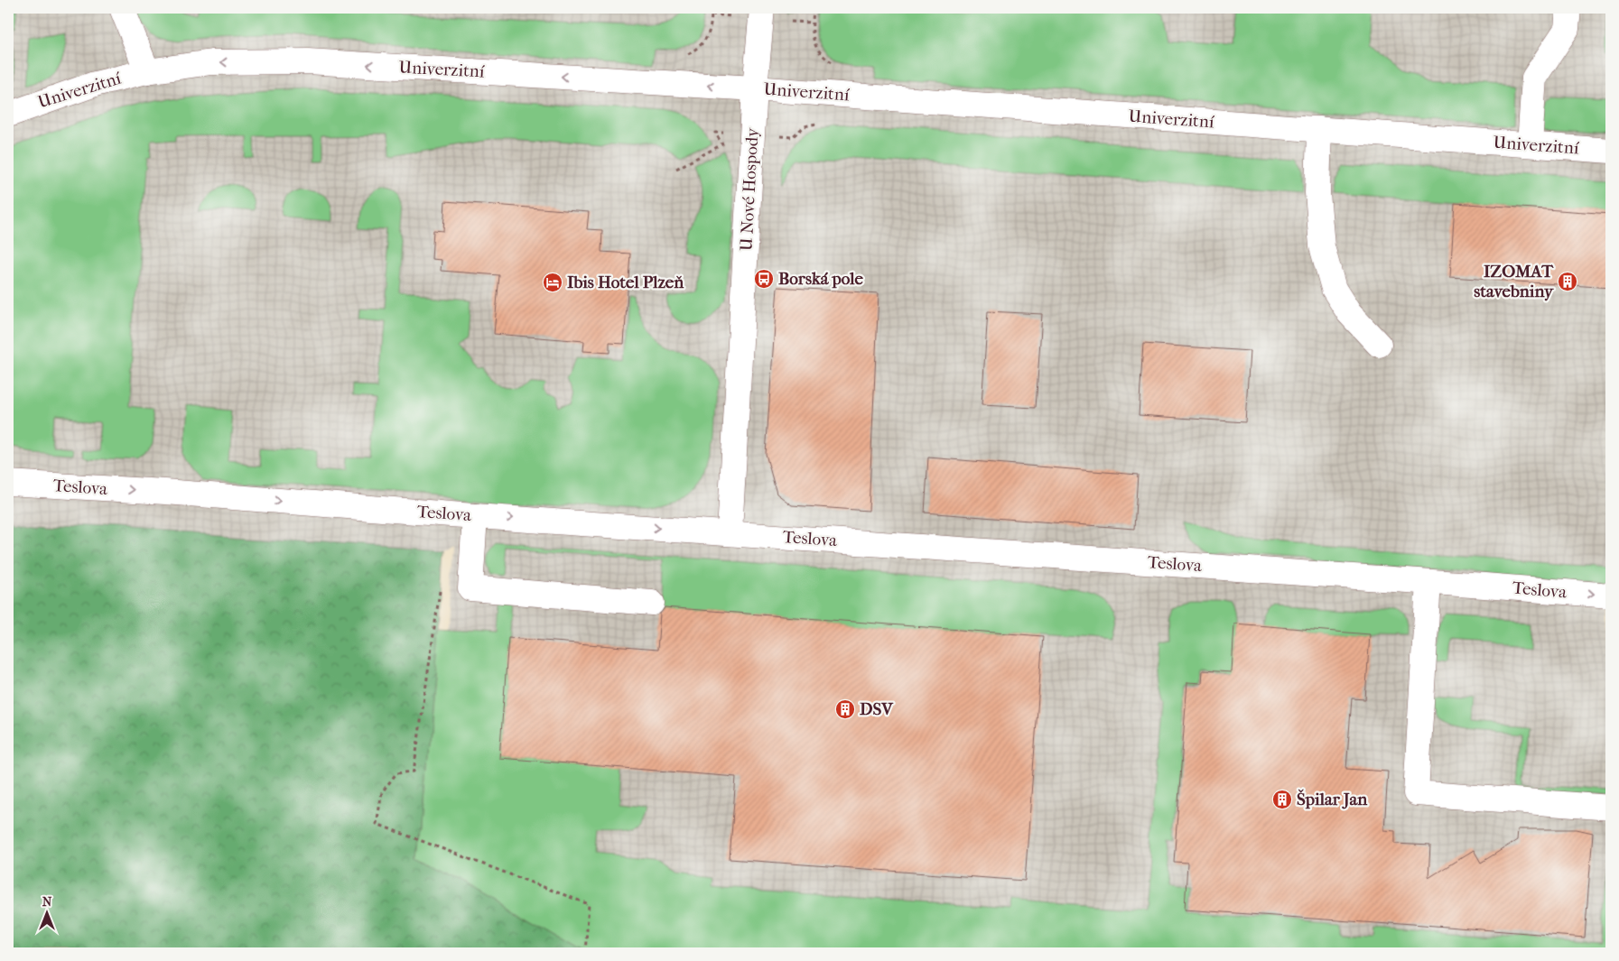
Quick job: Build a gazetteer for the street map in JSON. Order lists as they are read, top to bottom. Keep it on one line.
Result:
{"streets":{"street":["Univerzitní","U Nové Hospody","Teslova"]},"crossings":[["Univerzitní","U Nové Hospody"],["U Nové Hospody","Teslova"]],"one_way":["Univerzitní","Teslova"],"places":{"bus stop":["Borská pole"],"building":["IZOMAT stavebniny","DSV","Špilar Jan"],"hotel":["Ibis Hotel Plzeň"]},"north":"top"}
